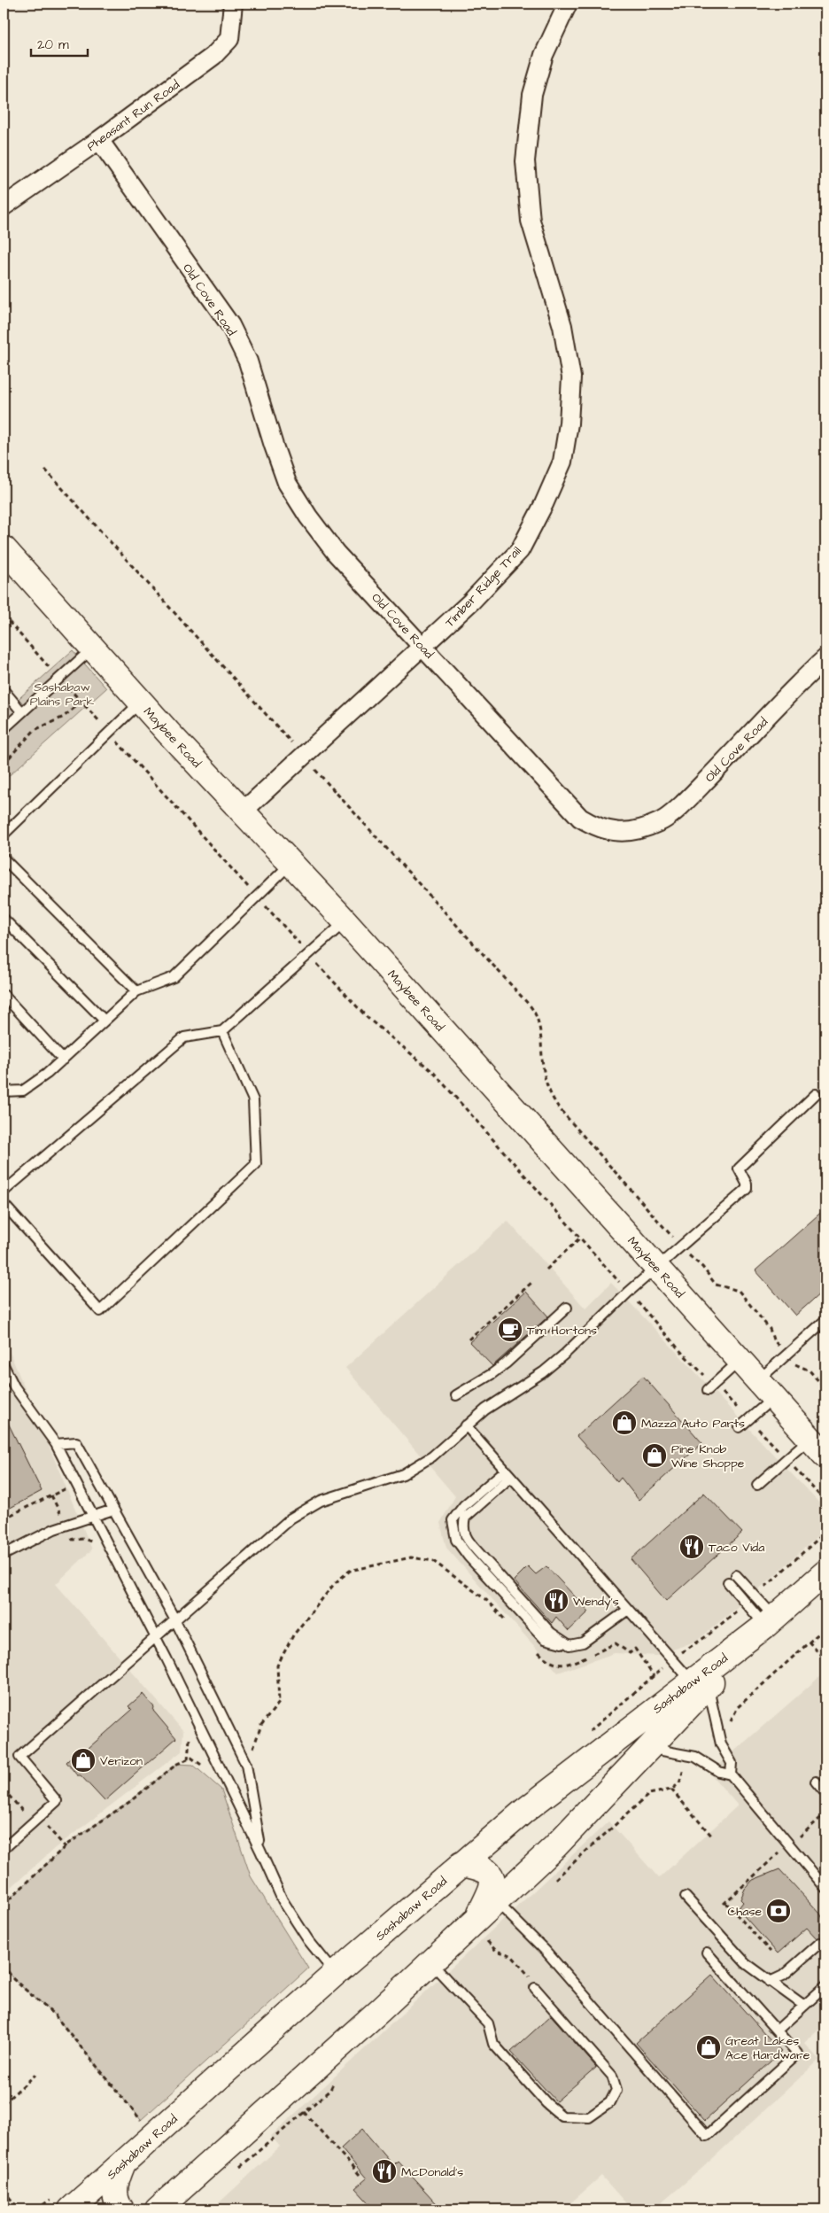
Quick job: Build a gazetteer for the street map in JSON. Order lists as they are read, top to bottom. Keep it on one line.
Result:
{"streets":{"main road":["Maybee Road","Sashabaw Road"],"street":["Pheasant Run Road","Old Cove Road","Timber Ridge Trail"]},"crossings":[["Pheasant Run Road","Old Cove Road"],["Old Cove Road","Timber Ridge Trail"],["Timber Ridge Trail","Maybee Road"]],"parks":["Sashabaw Plains Park"],"places":{"cafe":["Tim Hortons"],"shop":["Mazza Auto Parts","Pine Knob Wine Shoppe","Verizon","Great Lakes Ace Hardware"],"restaurant":["Taco Vida","Wendy's","McDonald's"],"bank":["Chase"]},"scale_bar":"20 m"}
